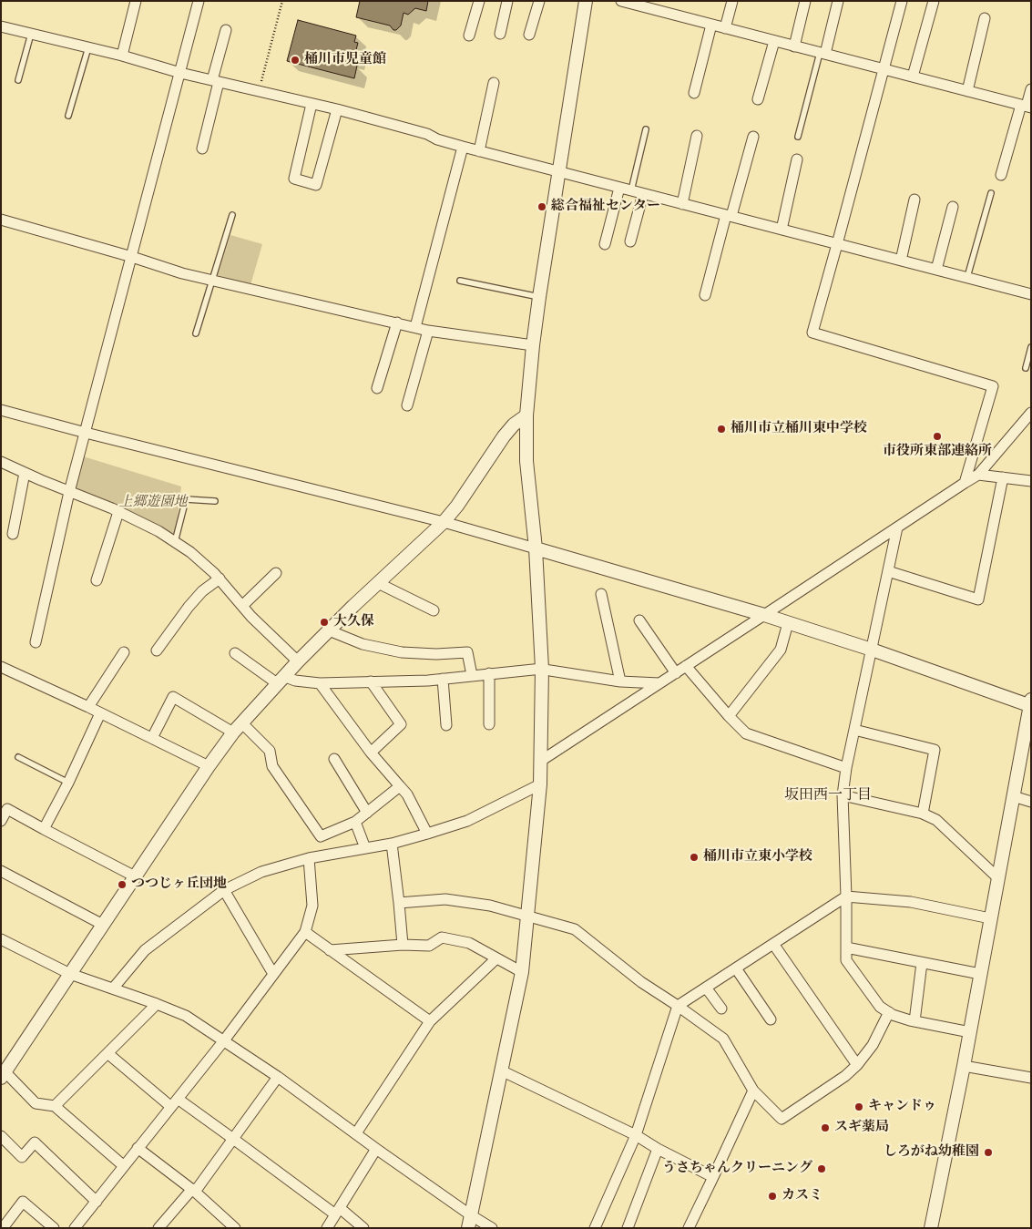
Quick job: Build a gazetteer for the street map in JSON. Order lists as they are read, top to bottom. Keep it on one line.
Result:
{"districts":["坂田西一丁目"],"parks":["上郷遊園地"],"places":["桶川市児童館","総合福祉センター","桶川市立桶川東中学校","市役所東部連絡所","大久保","桶川市立東小学校","つつじヶ丘団地","キャンドゥ","スギ薬局","しろがね幼稚園","うさちゃんクリーニング","カスミ"]}
